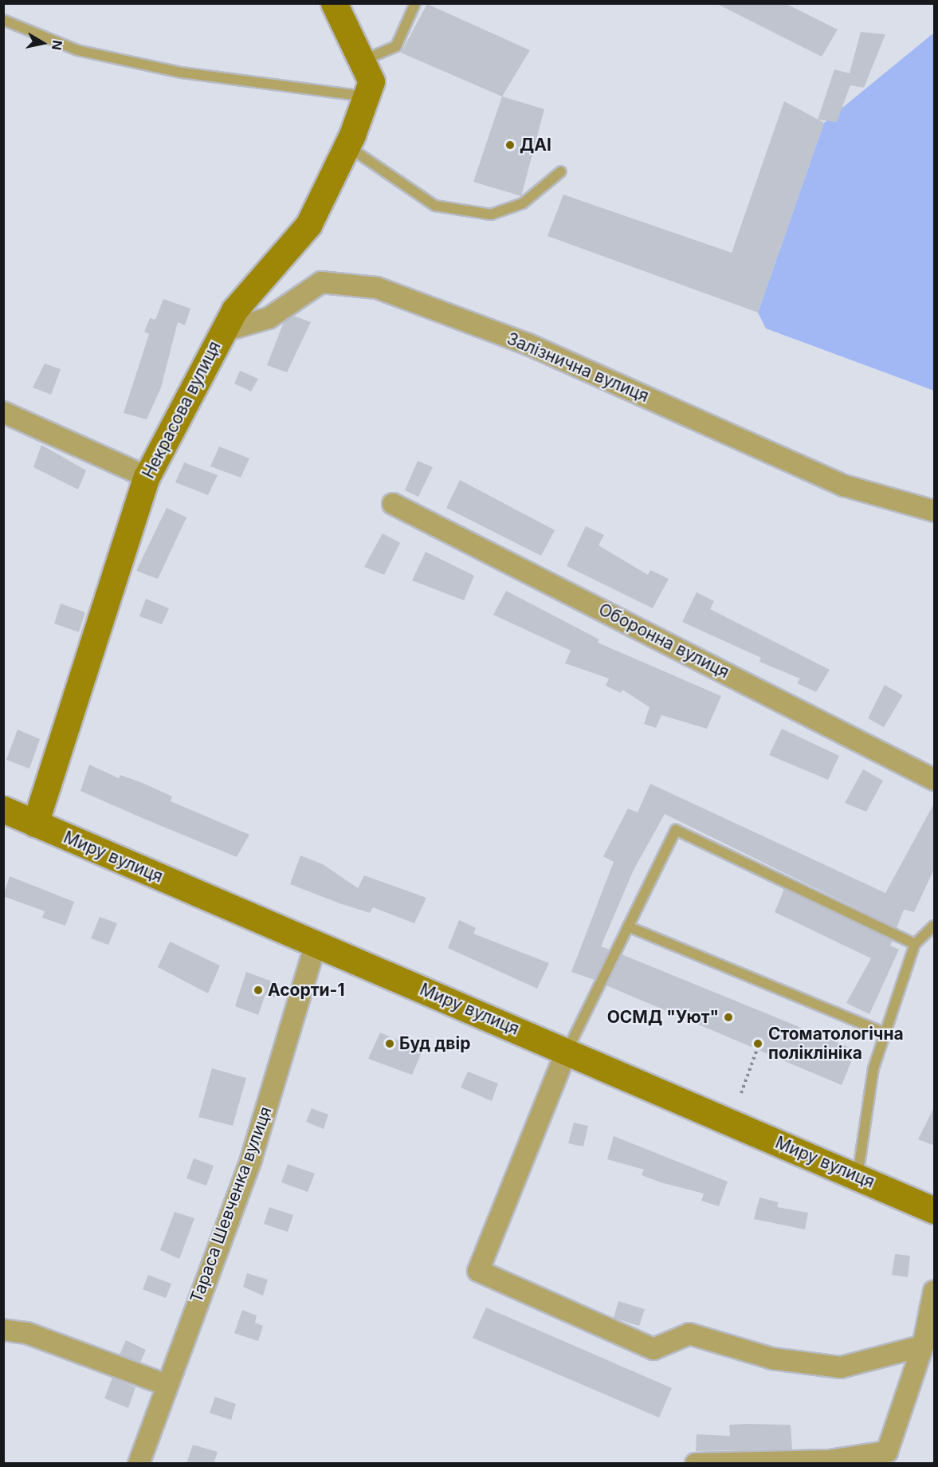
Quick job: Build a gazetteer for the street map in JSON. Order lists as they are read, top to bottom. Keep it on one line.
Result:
{"streets":{"street":["Залізнична вулиця","Некрасова вулиця","Оборонна вулиця","Миру вулиця","Тараса Шевченка вулиця"]},"crossings":[["Залізнична вулиця","Некрасова вулиця"],["Некрасова вулиця","Миру вулиця"],["Миру вулиця","Тараса Шевченка вулиця"]],"places":["ДАІ","Асорти-1","ОСМД \"Уют\"","Буд двір","Стоматологічна поліклініка"],"north":"right"}
